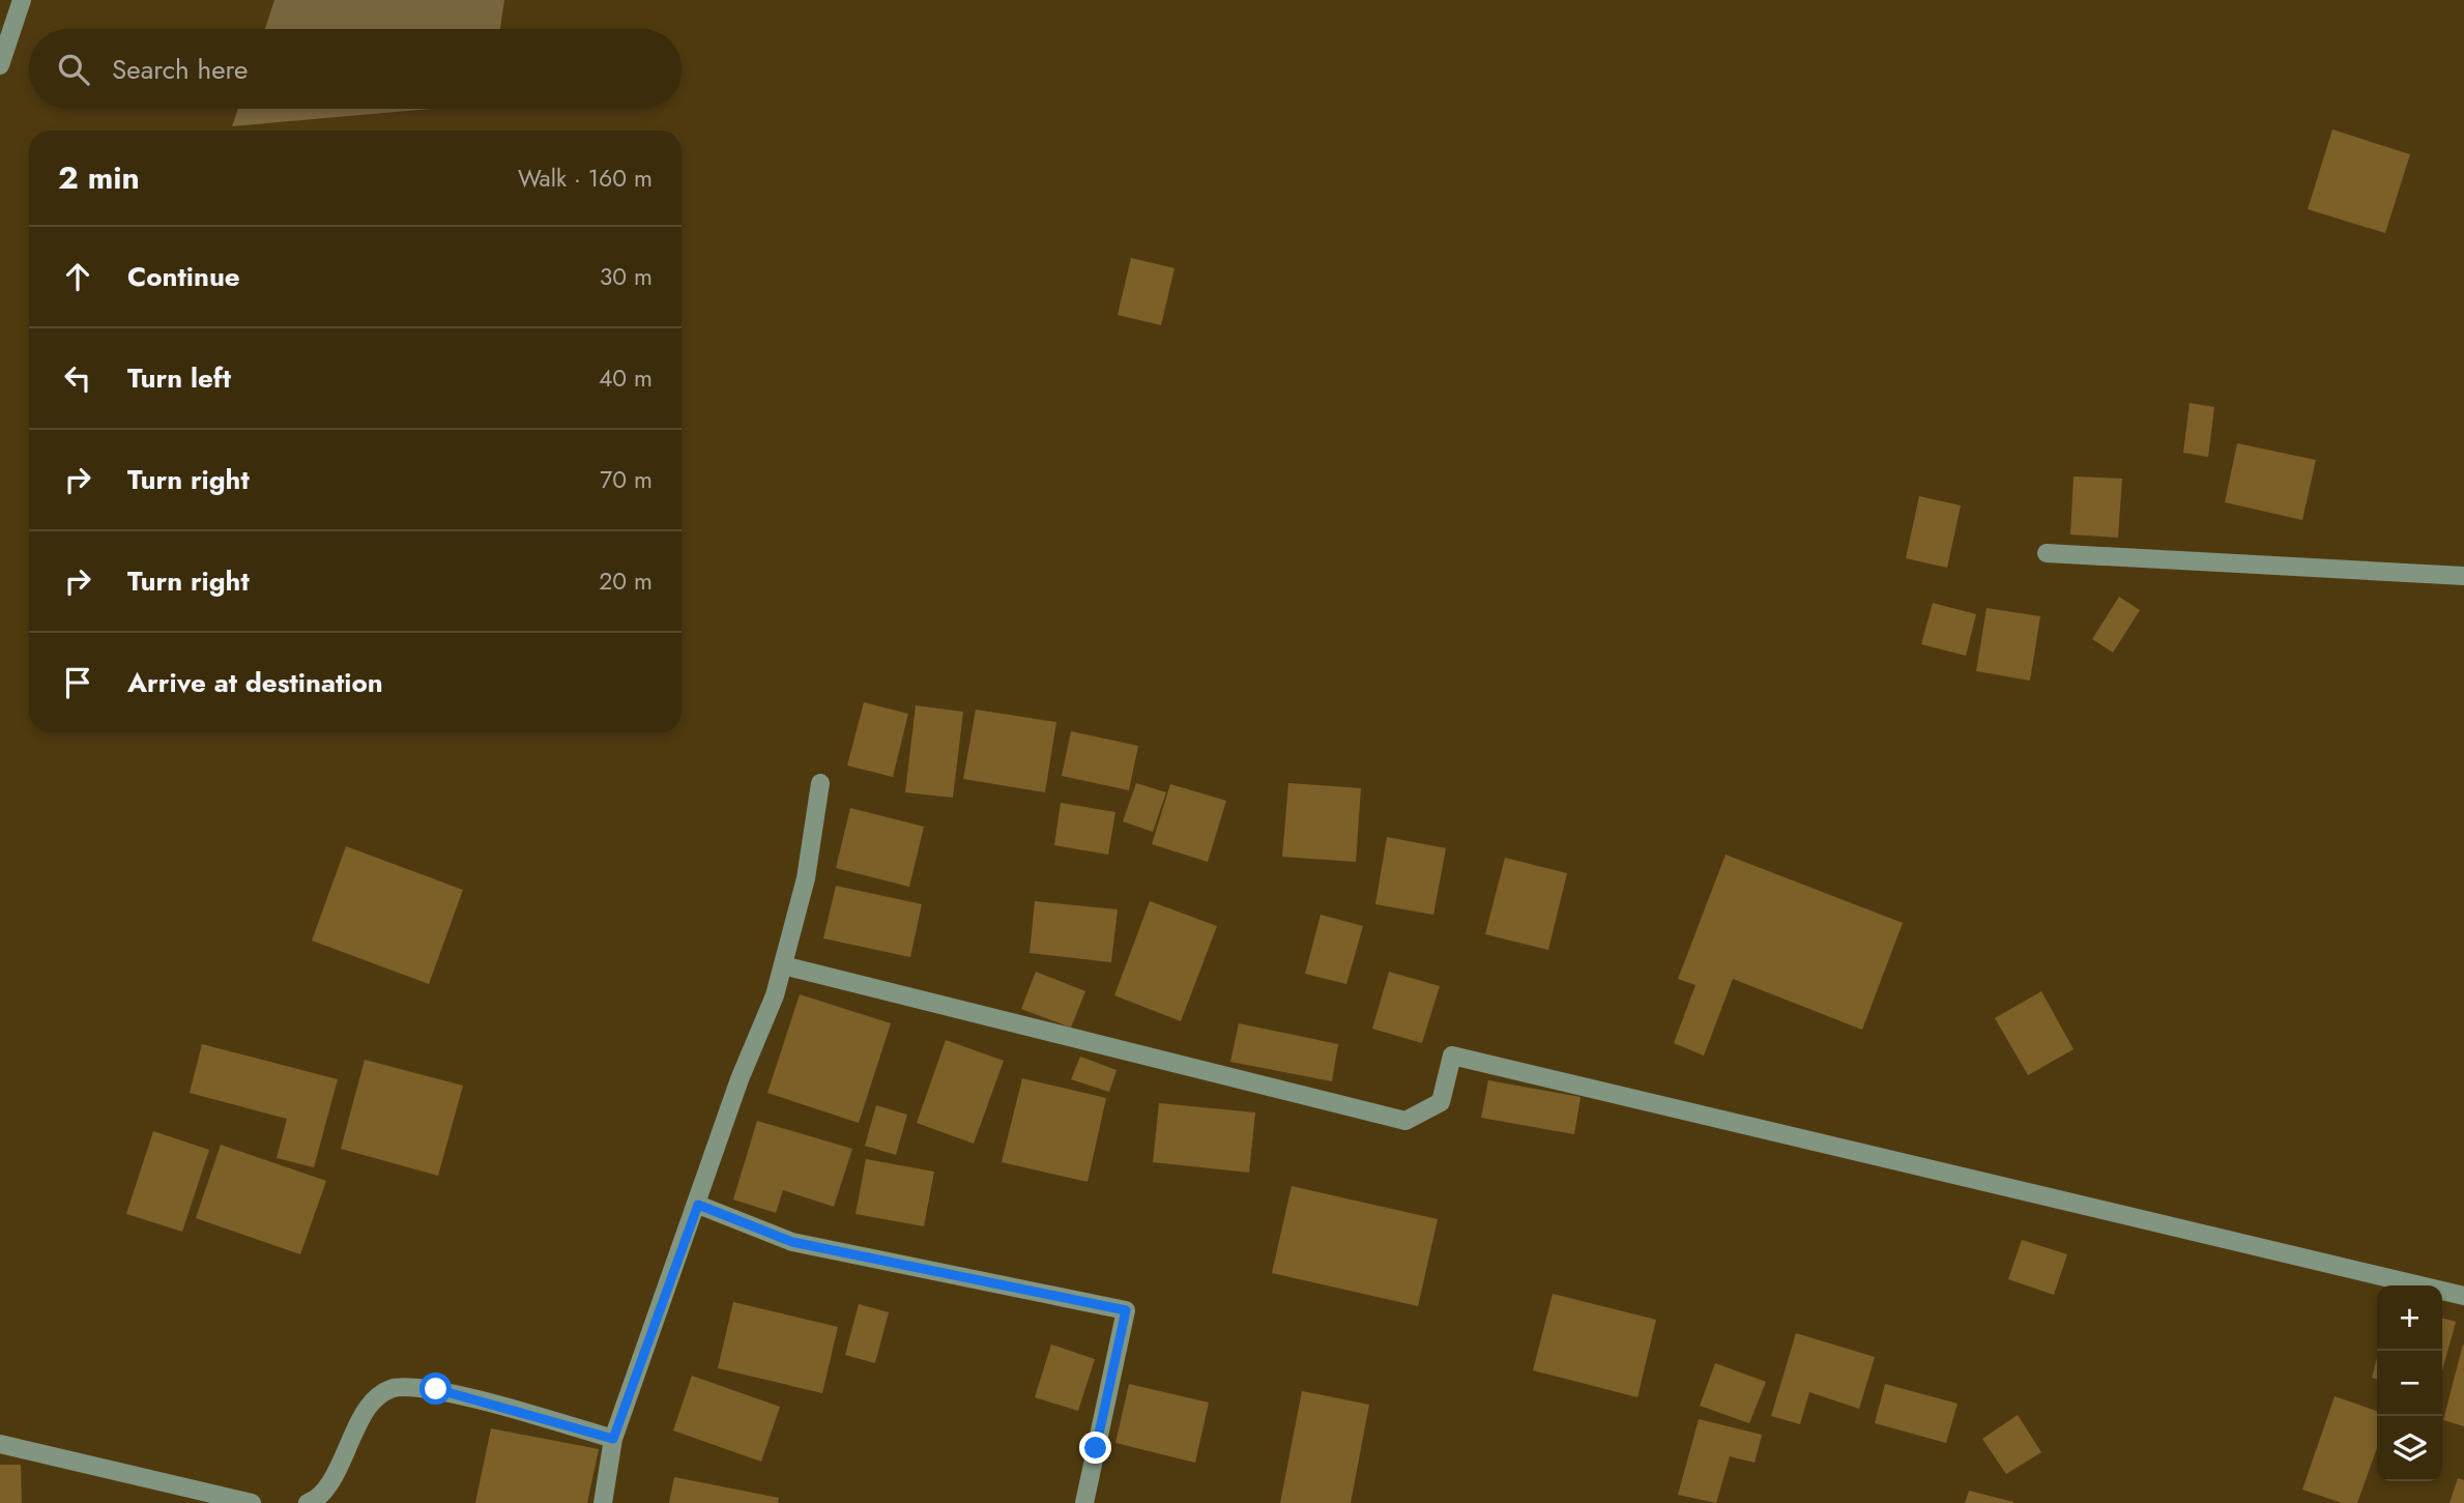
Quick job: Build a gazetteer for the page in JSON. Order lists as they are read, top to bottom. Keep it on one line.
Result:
{"page":{"search":"Search here","heading":["2 min","Walk · 160 m"],"list":[["Continue","30 m"],["Turn left","40 m"],["Turn right","70 m"],["Turn right","20 m"],"Arrive at destination"],"map_buttons":["+","−"]}}
